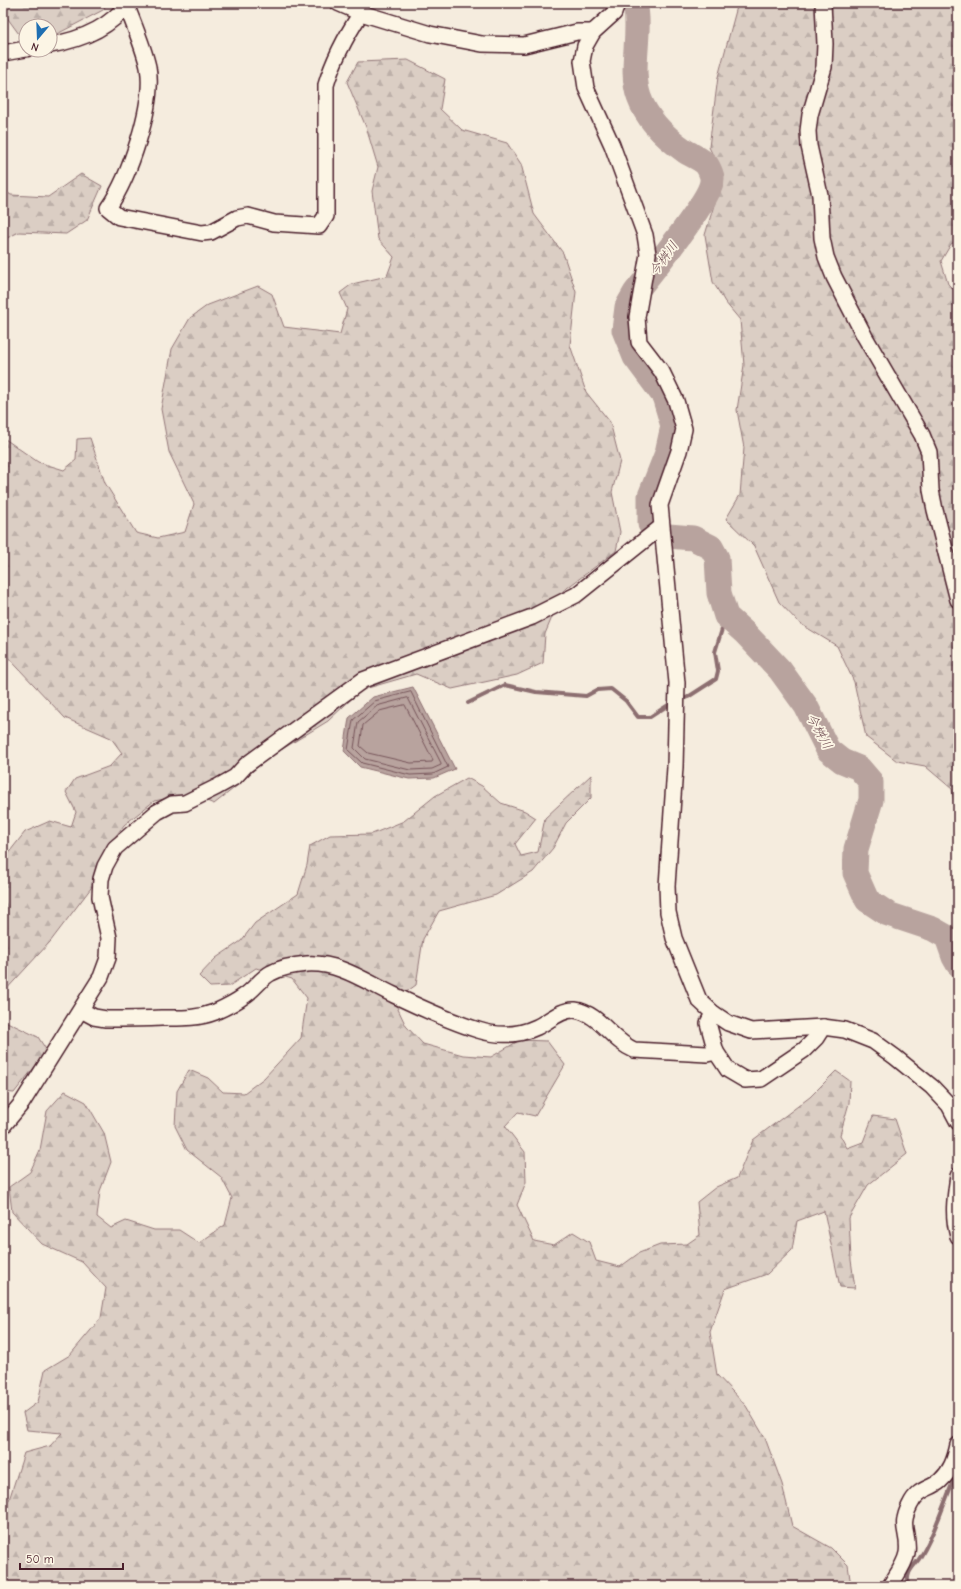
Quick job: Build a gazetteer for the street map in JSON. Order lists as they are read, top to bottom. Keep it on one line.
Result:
{"water":["今桝川"],"scale_bar":"50 m","north":"bottom"}
